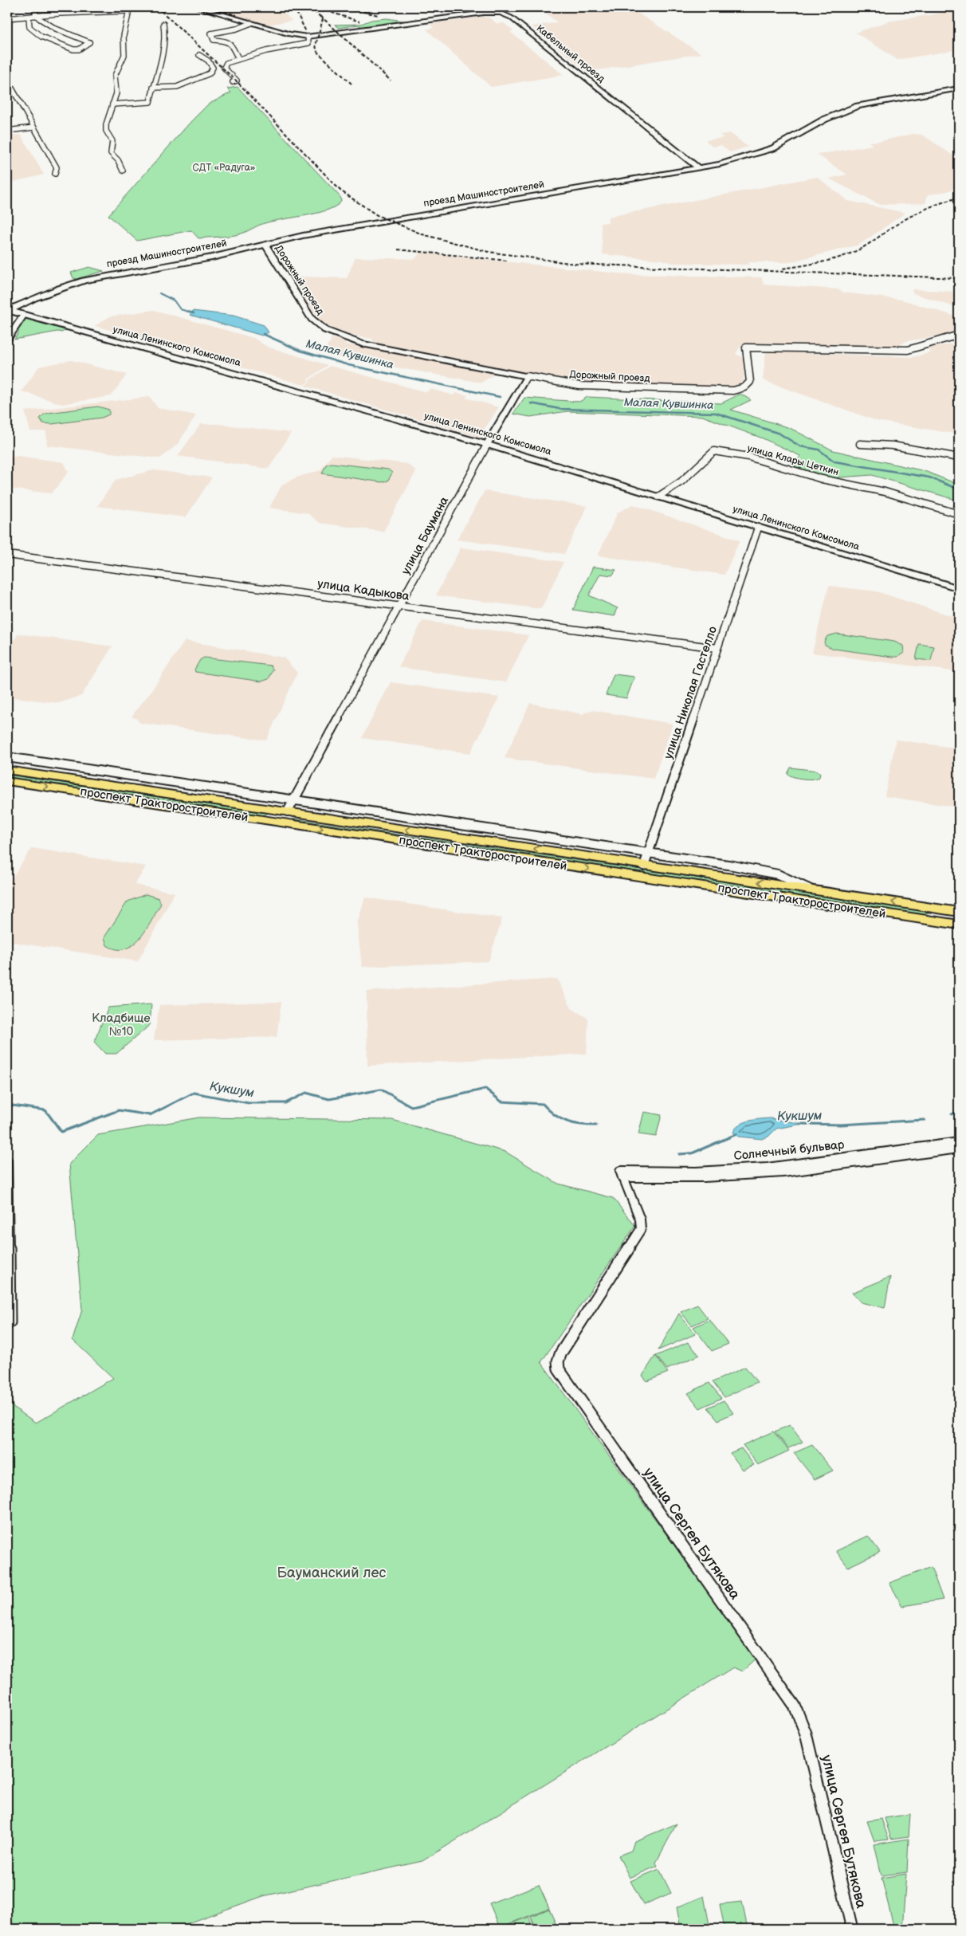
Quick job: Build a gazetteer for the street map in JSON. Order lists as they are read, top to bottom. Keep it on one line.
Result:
{"streets":{"main road":["проезд Машиностроителей","улица Ленинского Комсомола","проспект Тракторостроителей"],"street":["Кабельный проезд","Дорожный проезд","улица Клары Цеткин","улица Баумана","улица Кадыкова","улица Николая Гастелло","Солнечный бульвар","улица Сергея Бутякова"]},"crossings":[["Кабельный проезд","проезд Машиностроителей"],["проезд Машиностроителей","Дорожный проезд"],["проезд Машиностроителей","улица Ленинского Комсомола"],["Дорожный проезд","улица Баумана"],["улица Ленинского Комсомола","улица Клары Цеткин"],["улица Ленинского Комсомола","улица Баумана"],["улица Ленинского Комсомола","улица Николая Гастелло"],["улица Баумана","улица Кадыкова"],["улица Баумана","проспект Тракторостроителей"],["улица Кадыкова","улица Николая Гастелло"],["улица Николая Гастелло","проспект Тракторостроителей"],["Солнечный бульвар","улица Сергея Бутякова"]],"water":["Малая Кувшинка","Кукшум"],"parks":["СДТ «Радуга»","Кладбище №10","Бауманский лес"]}
